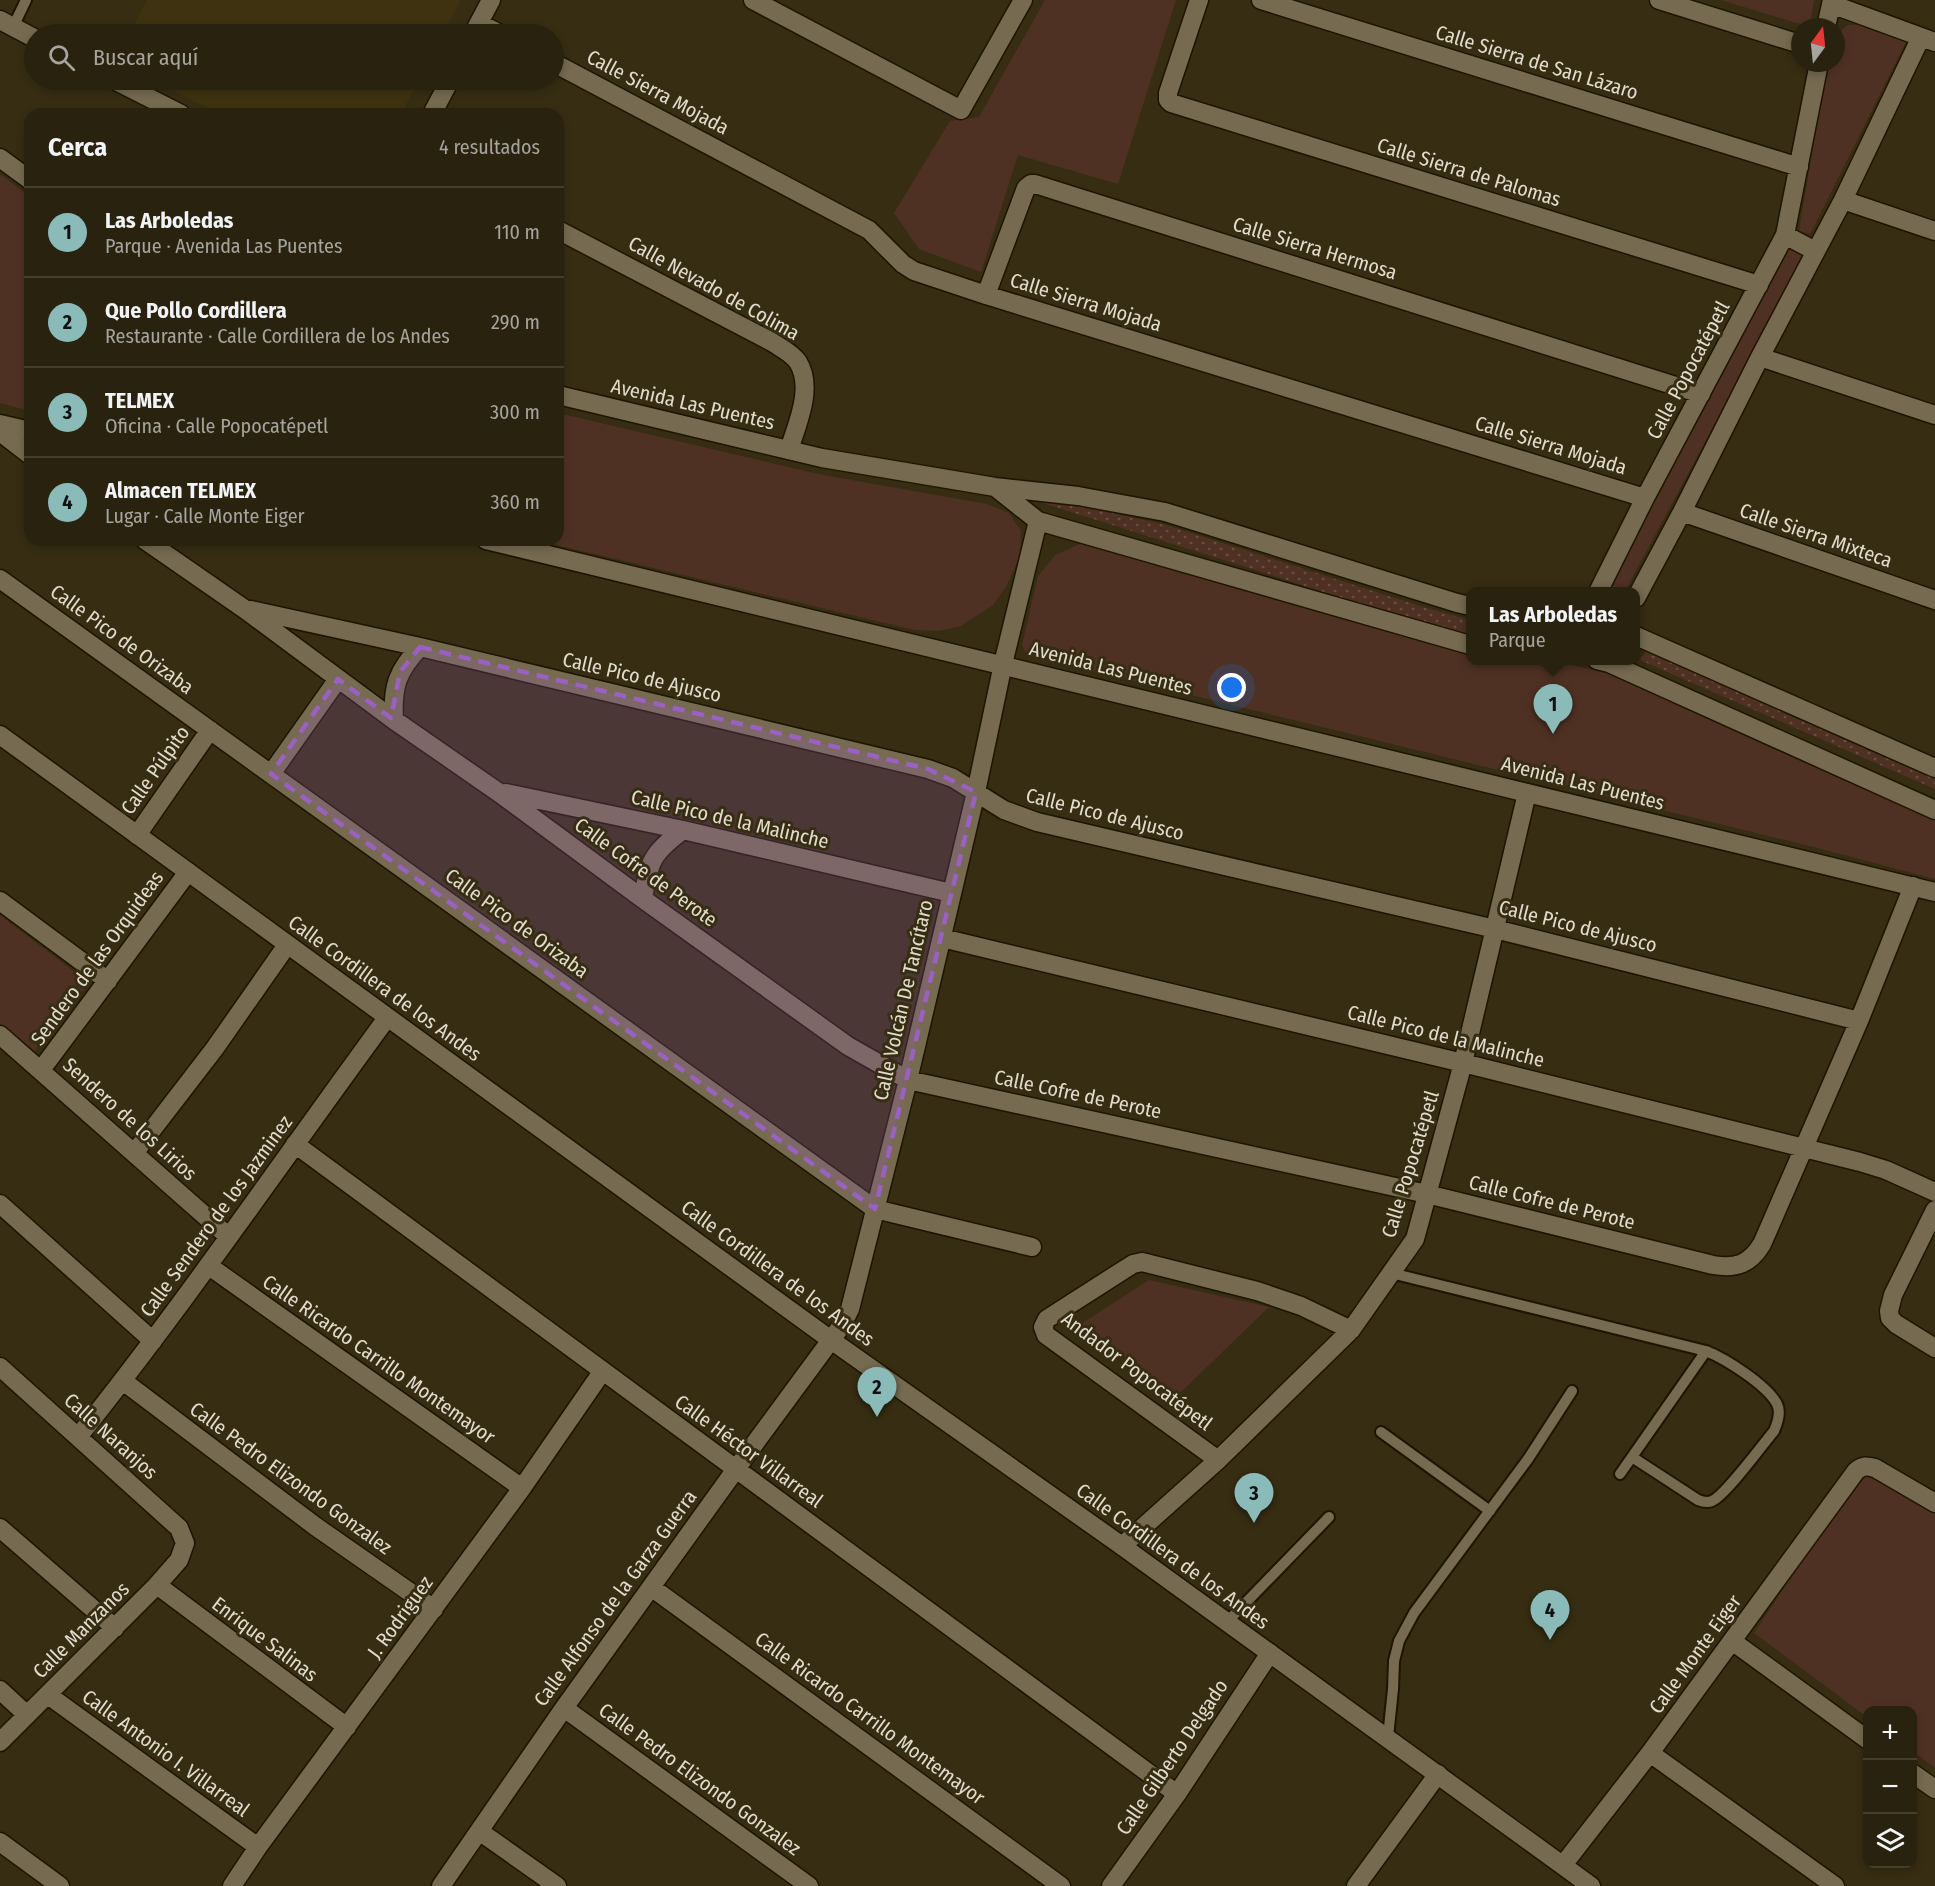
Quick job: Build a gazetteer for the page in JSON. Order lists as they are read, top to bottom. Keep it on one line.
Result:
{"streets":{"street":["Calle Sierra de San Lázaro","Calle Sierra Mojada","Calle Sierra de Palomas","Calle Sierra Hermosa","Calle Nevado de Colima","Calle Popocatépetl","Avenida Las Puentes","Calle Sierra Mixteca","Calle Pico de Orizaba","Calle Pico de Ajusco","Calle Púlpito","Calle Pico de la Malinche","Calle Cofre de Perote","Sendero de las Orquideas","Calle Cordillera de los Andes","Calle Volcán De Tancítaro","Sendero de los Lirios","Calle Sendero de los Jazminez","Calle Ricardo Carrillo Montemayor","Andador Popocatépetl","Calle Naranjos","Calle Héctor Villarreal","Calle Pedro Elizondo Gonzalez","Calle Alfonso de la Garza Guerra","J. Rodriguez","Calle Manzanos","Enrique Salinas","Calle Monte Eiger","Calle Antonio I. Villarreal","Calle Gilberto Delgado"]},"crossings":[["Calle Sierra de San Lázaro","Calle Popocatépetl"],["Calle Sierra Mojada","Calle Sierra Hermosa"],["Calle Sierra Mojada","Calle Popocatépetl"],["Calle Sierra de Palomas","Calle Popocatépetl"],["Calle Sierra Hermosa","Calle Popocatépetl"],["Calle Nevado de Colima","Avenida Las Puentes"],["Calle Popocatépetl","Avenida Las Puentes"],["Calle Popocatépetl","Calle Pico de Ajusco"],["Calle Popocatépetl","Calle Pico de la Malinche"],["Calle Popocatépetl","Calle Cofre de Perote"],["Calle Popocatépetl","Calle Cordillera de los Andes"],["Calle Popocatépetl","Andador Popocatépetl"],["Avenida Las Puentes","Calle Cofre de Perote"],["Avenida Las Puentes","Calle Volcán De Tancítaro"],["Calle Pico de Orizaba","Calle Púlpito"],["Calle Pico de Orizaba","Calle Volcán De Tancítaro"],["Calle Pico de Ajusco","Calle Cofre de Perote"],["Calle Pico de Ajusco","Calle Volcán De Tancítaro"],["Calle Púlpito","Calle Cordillera de los Andes"],["Calle Pico de la Malinche","Calle Cofre de Perote"],["Calle Pico de la Malinche","Calle Volcán De Tancítaro"],["Calle Cofre de Perote","Calle Volcán De Tancítaro"],["Sendero de las Orquideas","Calle Cordillera de los Andes"],["Sendero de las Orquideas","Sendero de los Lirios"],["Calle Cordillera de los Andes","Calle Volcán De Tancítaro"],["Calle Cordillera de los Andes","Calle Sendero de los Jazminez"],["Calle Cordillera de los Andes","Calle Alfonso de la Garza Guerra"],["Calle Cordillera de los Andes","Calle Monte Eiger"],["Calle Cordillera de los Andes","Calle Gilberto Delgado"],["Calle Volcán De Tancítaro","Calle Alfonso de la Garza Guerra"],["Sendero de los Lirios","Calle Sendero de los Jazminez"],["Calle Sendero de los Jazminez","Calle Ricardo Carrillo Montemayor"],["Calle Sendero de los Jazminez","Calle Naranjos"],["Calle Sendero de los Jazminez","Calle Héctor Villarreal"],["Calle Sendero de los Jazminez","Calle Pedro Elizondo Gonzalez"],["Calle Ricardo Carrillo Montemayor","Calle Alfonso de la Garza Guerra"],["Calle Ricardo Carrillo Montemayor","J. Rodriguez"],["Calle Naranjos","Calle Manzanos"],["Calle Héctor Villarreal","Calle Alfonso de la Garza Guerra"],["Calle Héctor Villarreal","J. Rodriguez"],["Calle Héctor Villarreal","Calle Gilberto Delgado"],["Calle Pedro Elizondo Gonzalez","Calle Alfonso de la Garza Guerra"],["Calle Pedro Elizondo Gonzalez","J. Rodriguez"],["J. Rodriguez","Enrique Salinas"],["J. Rodriguez","Calle Antonio I. Villarreal"],["Calle Manzanos","Enrique Salinas"],["Calle Manzanos","Calle Antonio I. Villarreal"]],"north":"top","page":{"search":"Buscar aquí","heading":["Cerca","4 resultados"],"list":[{"mark":"1","name":"Las Arboledas","note":"Parque · Avenida Las Puentes","value":"110 m"},{"mark":"2","name":"Que Pollo Cordillera","note":"Restaurante · Calle Cordillera de los Andes","value":"290 m"},{"mark":"3","name":"TELMEX","note":"Oficina · Calle Popocatépetl","value":"300 m"},{"mark":"4","name":"Almacen TELMEX","note":"Lugar · Calle Monte Eiger","value":"360 m"}],"popup":["Las Arboledas","Parque"],"pins":["1","2","3","4"],"map_buttons":["+","−"]}}
